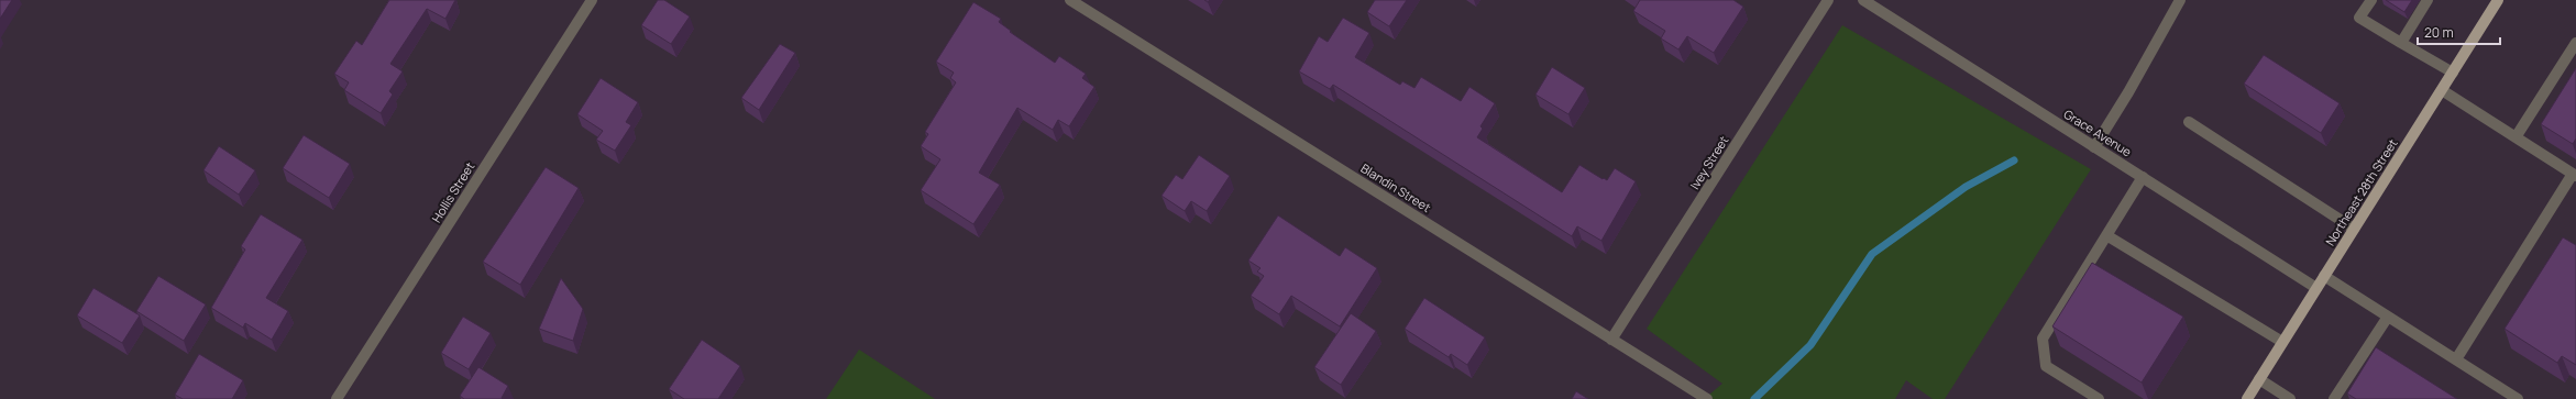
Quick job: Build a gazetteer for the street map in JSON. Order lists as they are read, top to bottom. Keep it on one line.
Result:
{"streets":{"main road":["Northeast 28th Street"],"street":["Grace Avenue","Ivey Street","Blandin Street","Hollis Street"]},"crossings":[["Grace Avenue","Northeast 28th Street"],["Ivey Street","Blandin Street"]],"scale_bar":"20 m"}
